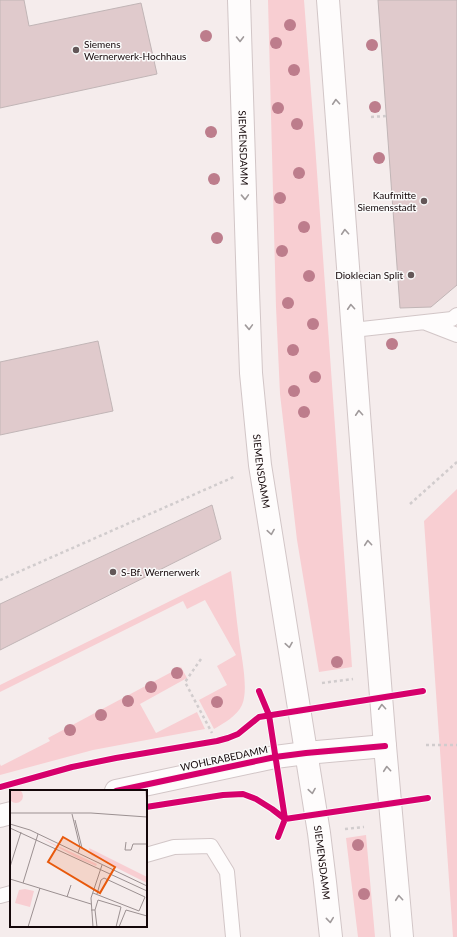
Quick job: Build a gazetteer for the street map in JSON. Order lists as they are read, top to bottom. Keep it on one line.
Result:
{"streets":{"main road":["SIEMENSDAMM","WOHLRABEDAMM"]},"crossings":[["SIEMENSDAMM","WOHLRABEDAMM"]],"places":["Siemens Wernerwerk-Hochhaus","Kaufmitte Siemensstadt","Dioklecian Split","S-Bf. Wernerwerk"]}
